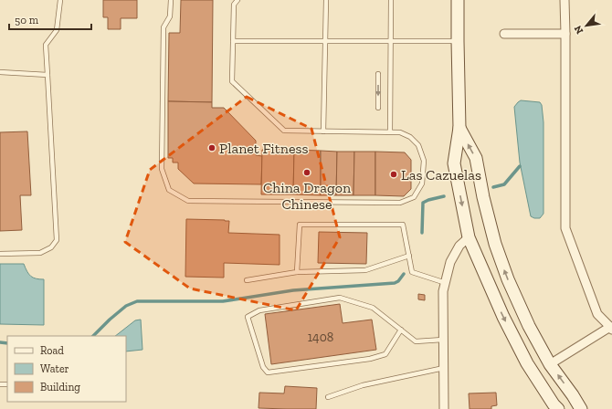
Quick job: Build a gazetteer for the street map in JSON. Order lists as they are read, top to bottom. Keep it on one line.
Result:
{"places":["Planet Fitness","China Dragon Chinese","Las Cazuelas"],"house_numbers":["1408"],"legend":["Road","Water","Building"],"scale_bar":"50 m","north":"bottom left"}
